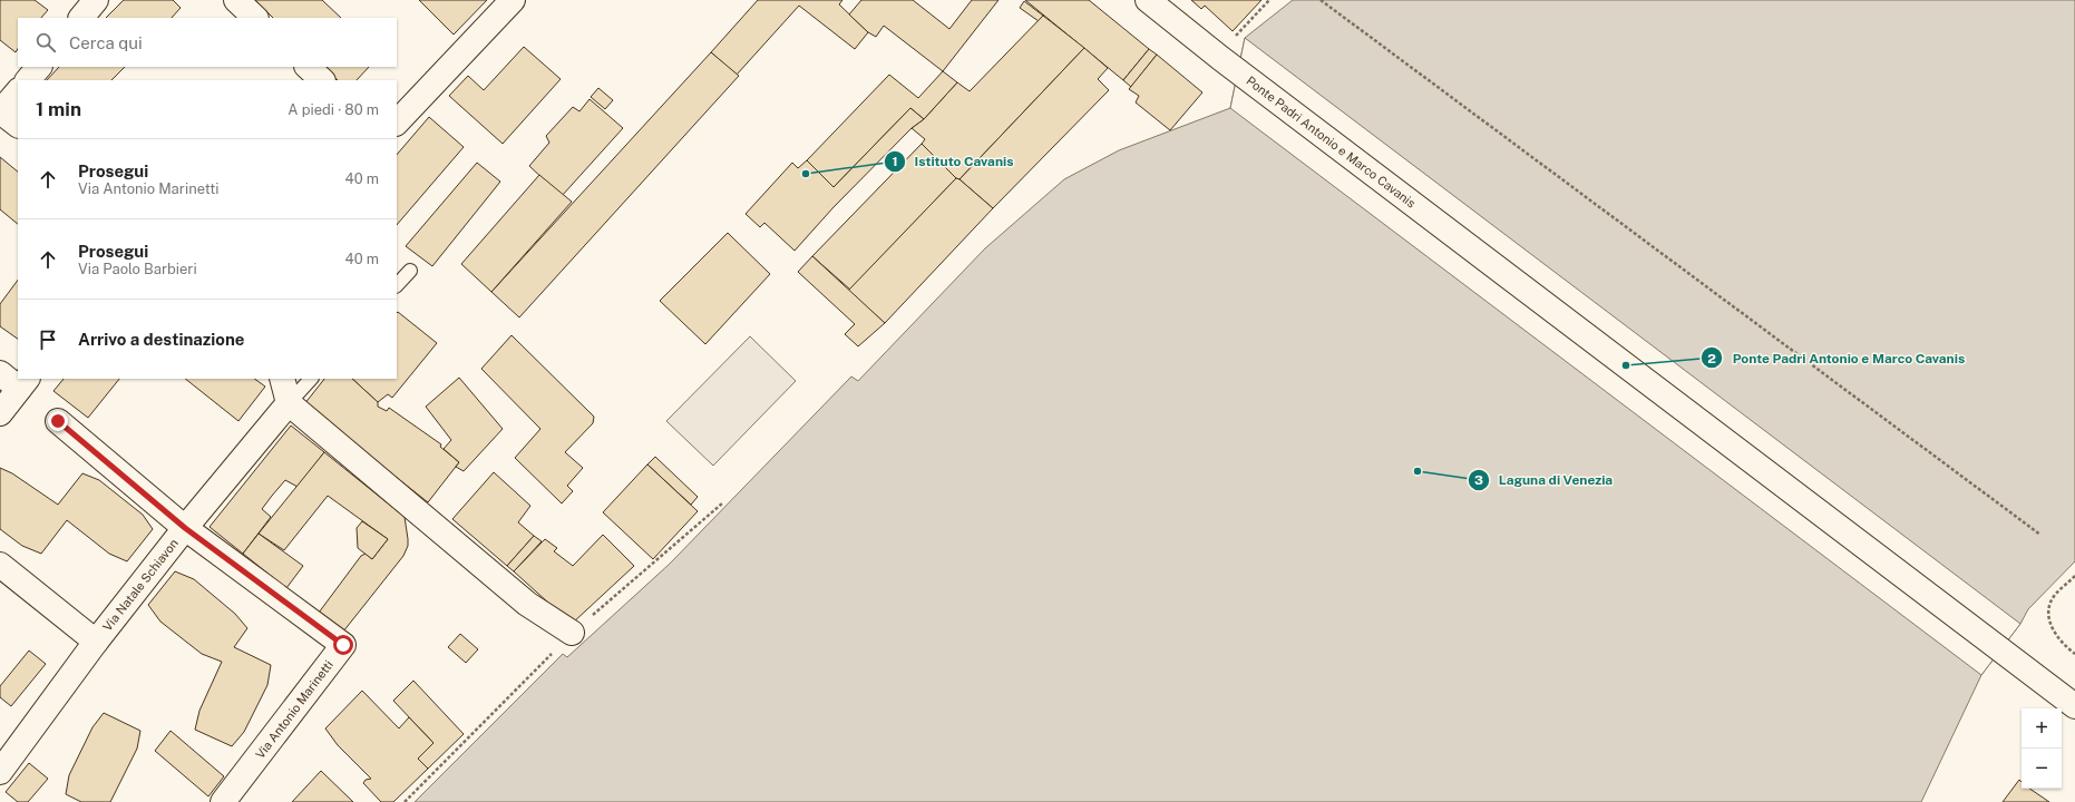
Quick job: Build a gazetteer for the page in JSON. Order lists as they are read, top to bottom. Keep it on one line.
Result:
{"streets":{"street":["Ponte Padri Antonio e Marco Cavanis","Via Natale Schiavon","Via Antonio Marinetti"]},"crossings":[["Via Natale Schiavon","Via Antonio Marinetti"]],"places":["Istituto Cavanis","Ponte Padri Antonio e Marco Cavanis","Laguna di Venezia"],"page":{"search":"Cerca qui","heading":["1 min","A piedi · 80 m"],"list":[["Prosegui","Via Antonio Marinetti","40 m"],["Prosegui","Via Paolo Barbieri","40 m"],"Arrivo a destinazione"],"map_buttons":["+","−"]}}
